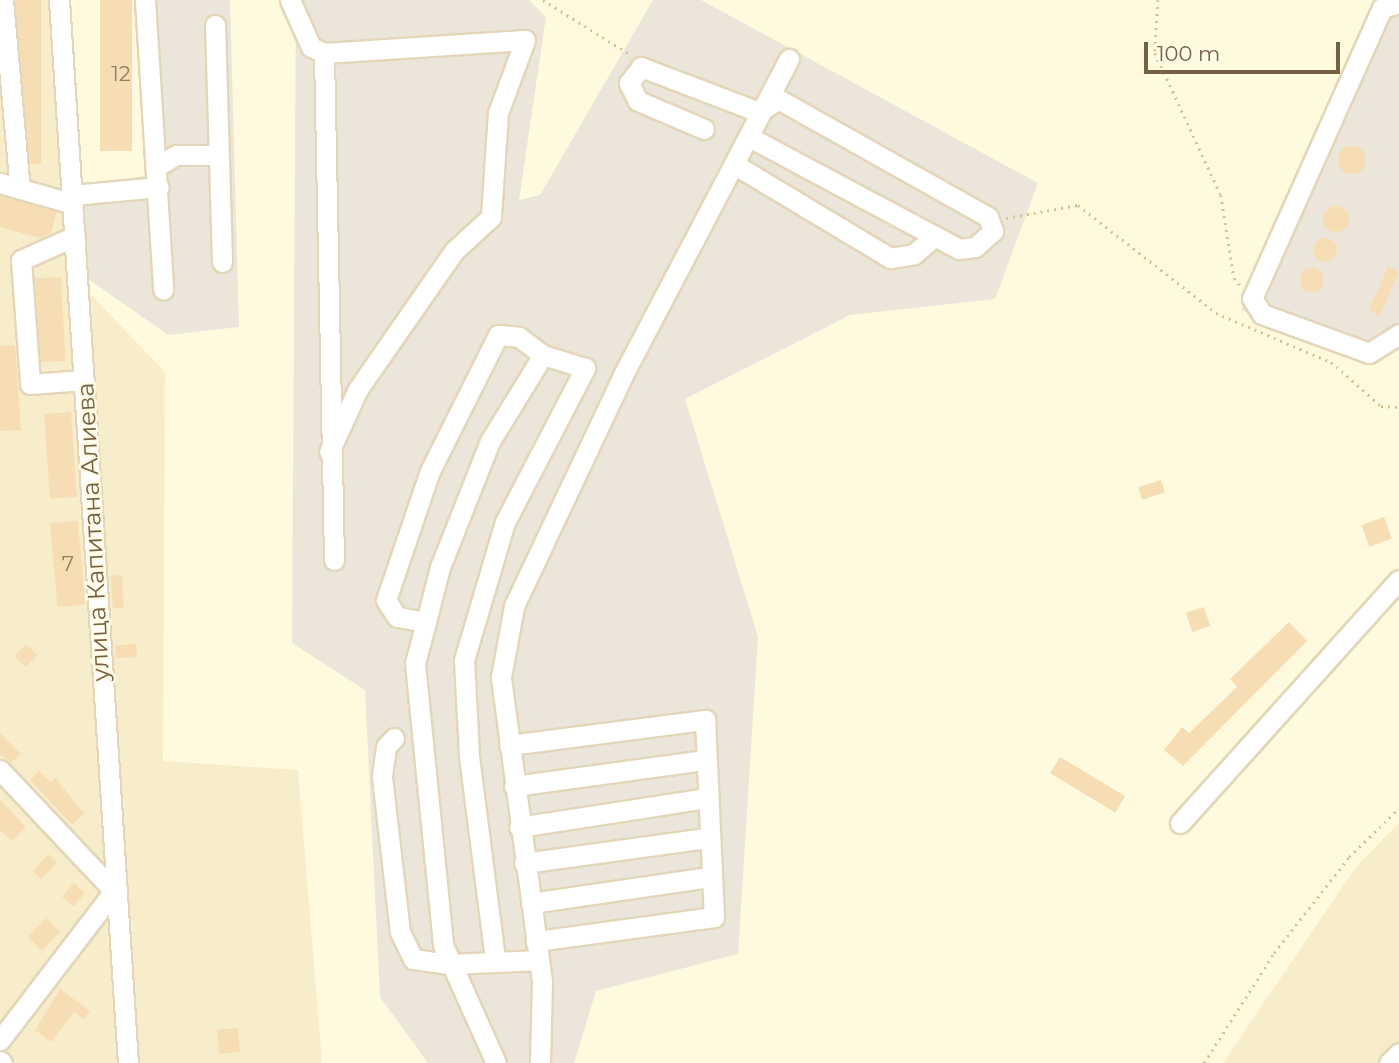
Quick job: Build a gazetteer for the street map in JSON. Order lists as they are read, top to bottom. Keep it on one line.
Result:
{"streets":{"street":["улица Капитана Алиева"]},"house_numbers":["12","7"],"scale_bar":"100 m"}
